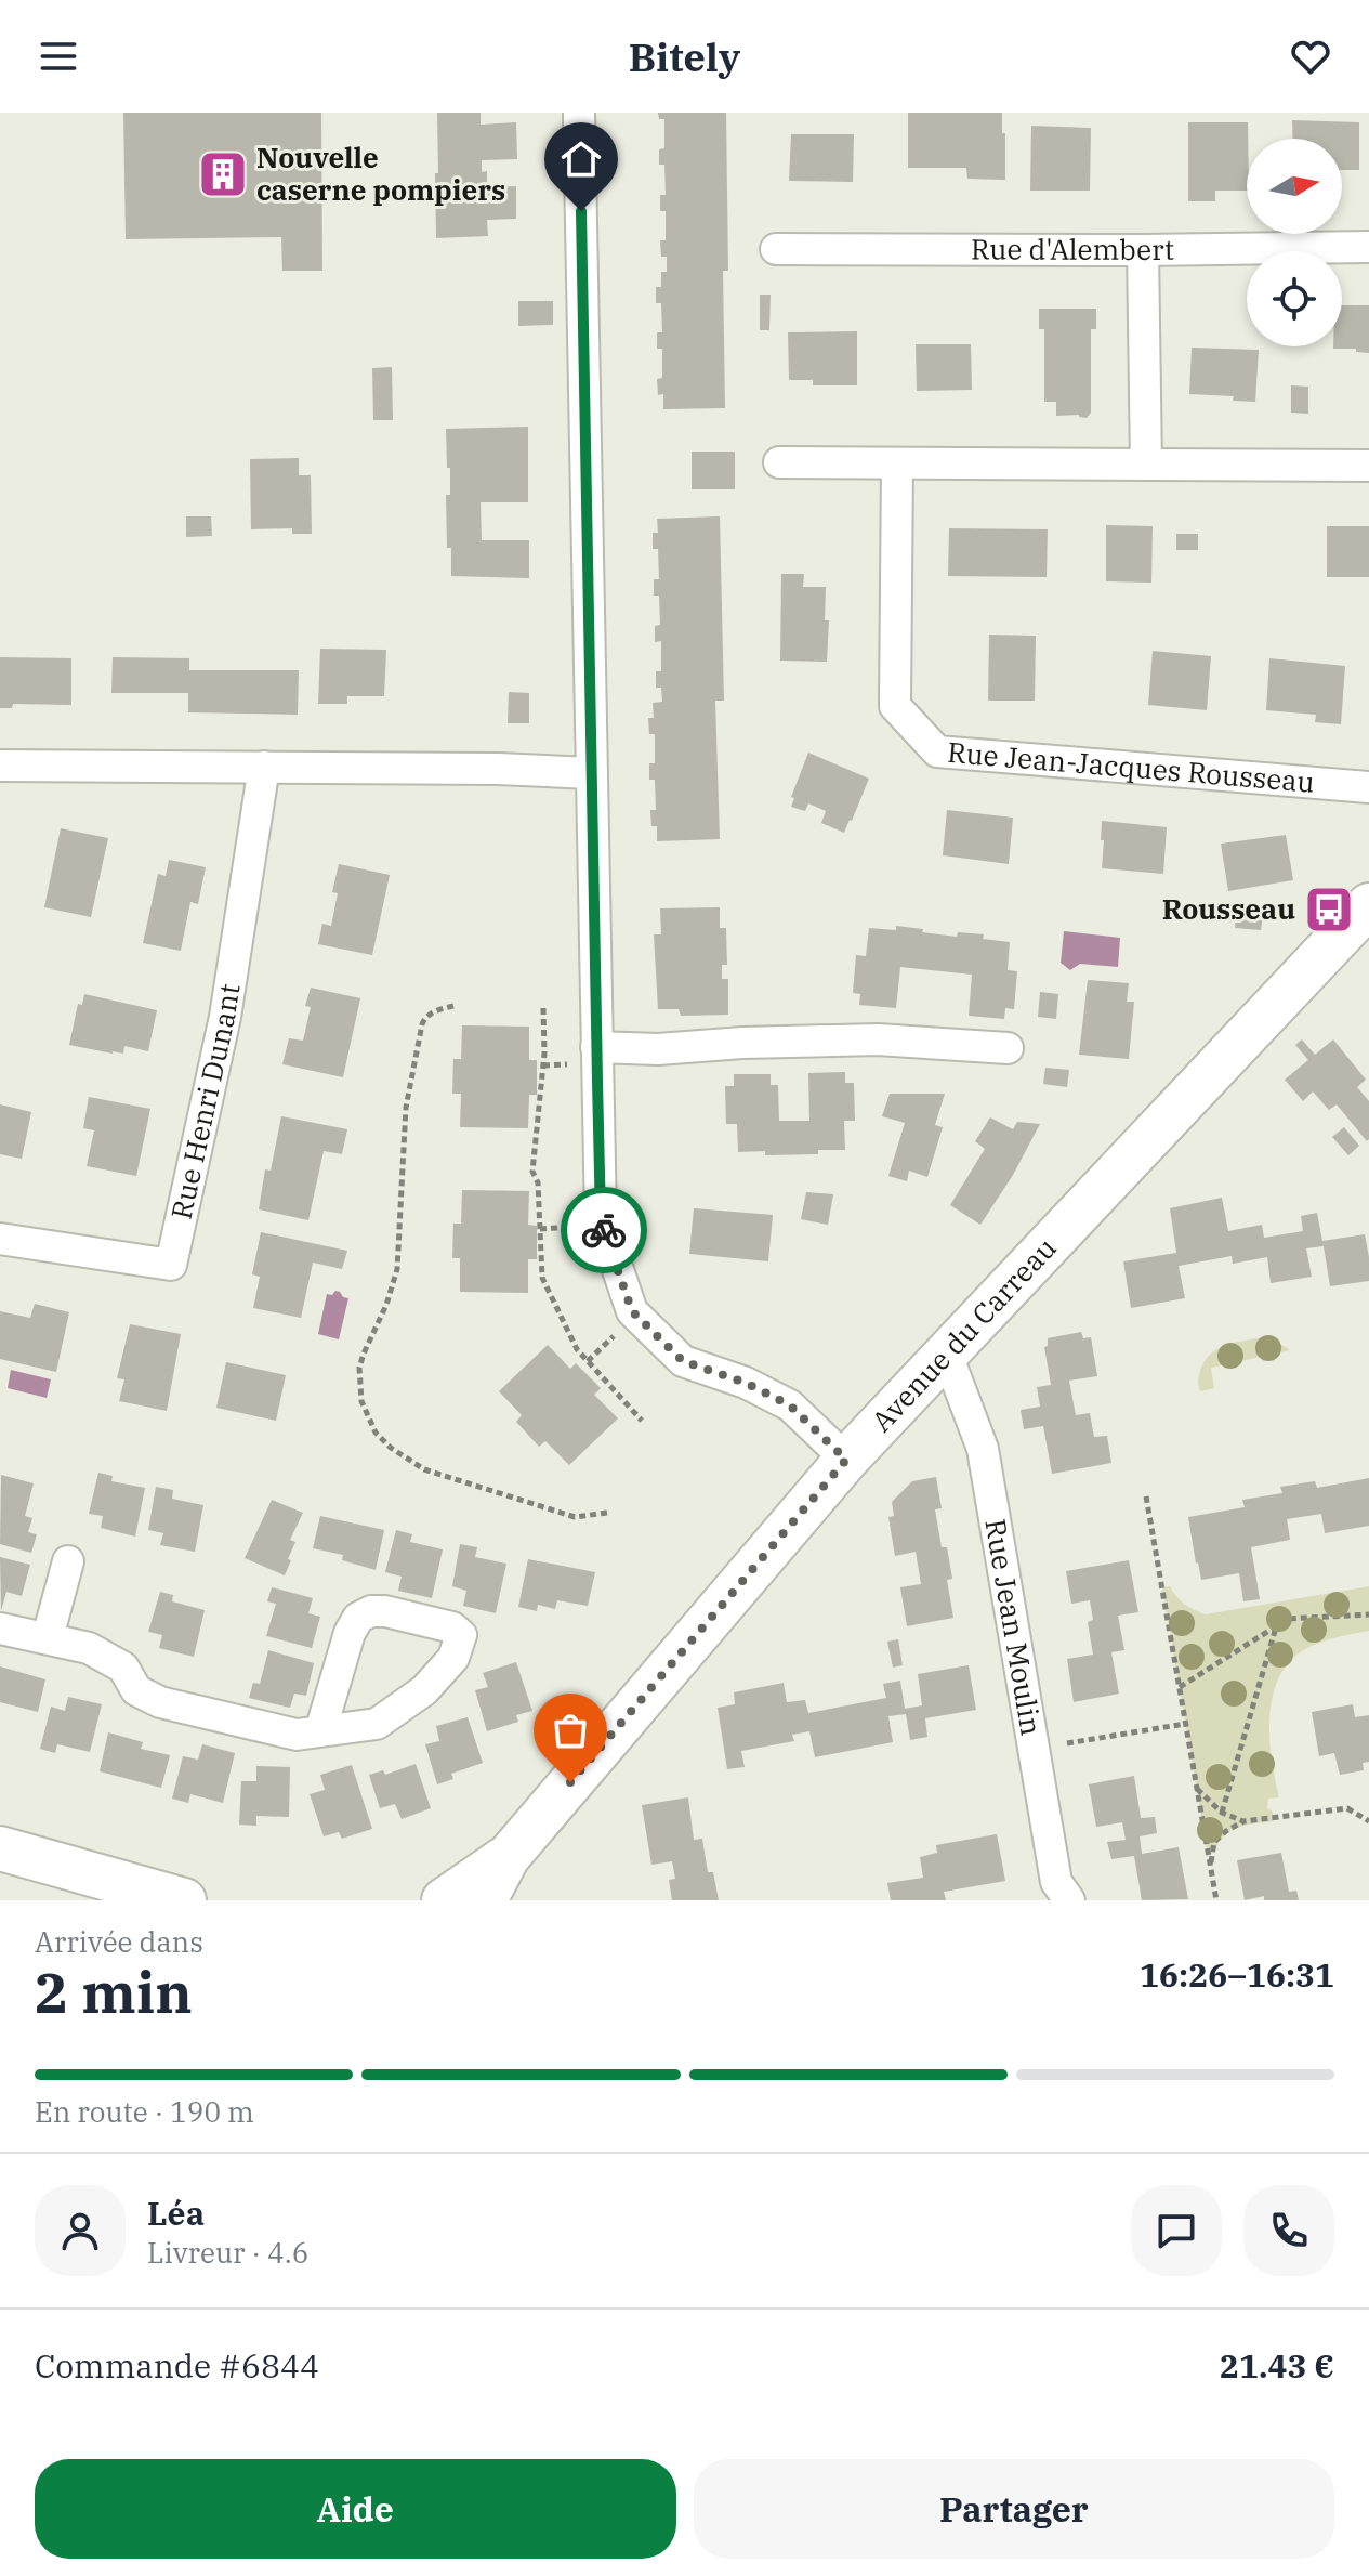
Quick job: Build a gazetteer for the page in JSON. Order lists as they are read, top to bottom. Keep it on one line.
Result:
{"streets":{"street":["Rue d'Alembert","Rue Jean-Jacques Rousseau","Rue Henri Dunant","Avenue du Carreau","Rue Jean Moulin"]},"crossings":[["Avenue du Carreau","Rue Jean Moulin"]],"places":{"building":["Nouvelle caserne pompiers"],"bus stop":["Rousseau"]},"north":"right","page":{"header":"Bitely","heading":["2 min","Arrivée dans","16:26–16:31"],"panel":["Léa","Livreur · 4.6","Commande #6844","21.43 €"],"bar":"En route · 190 m","buttons":["Aide","Partager"]}}
